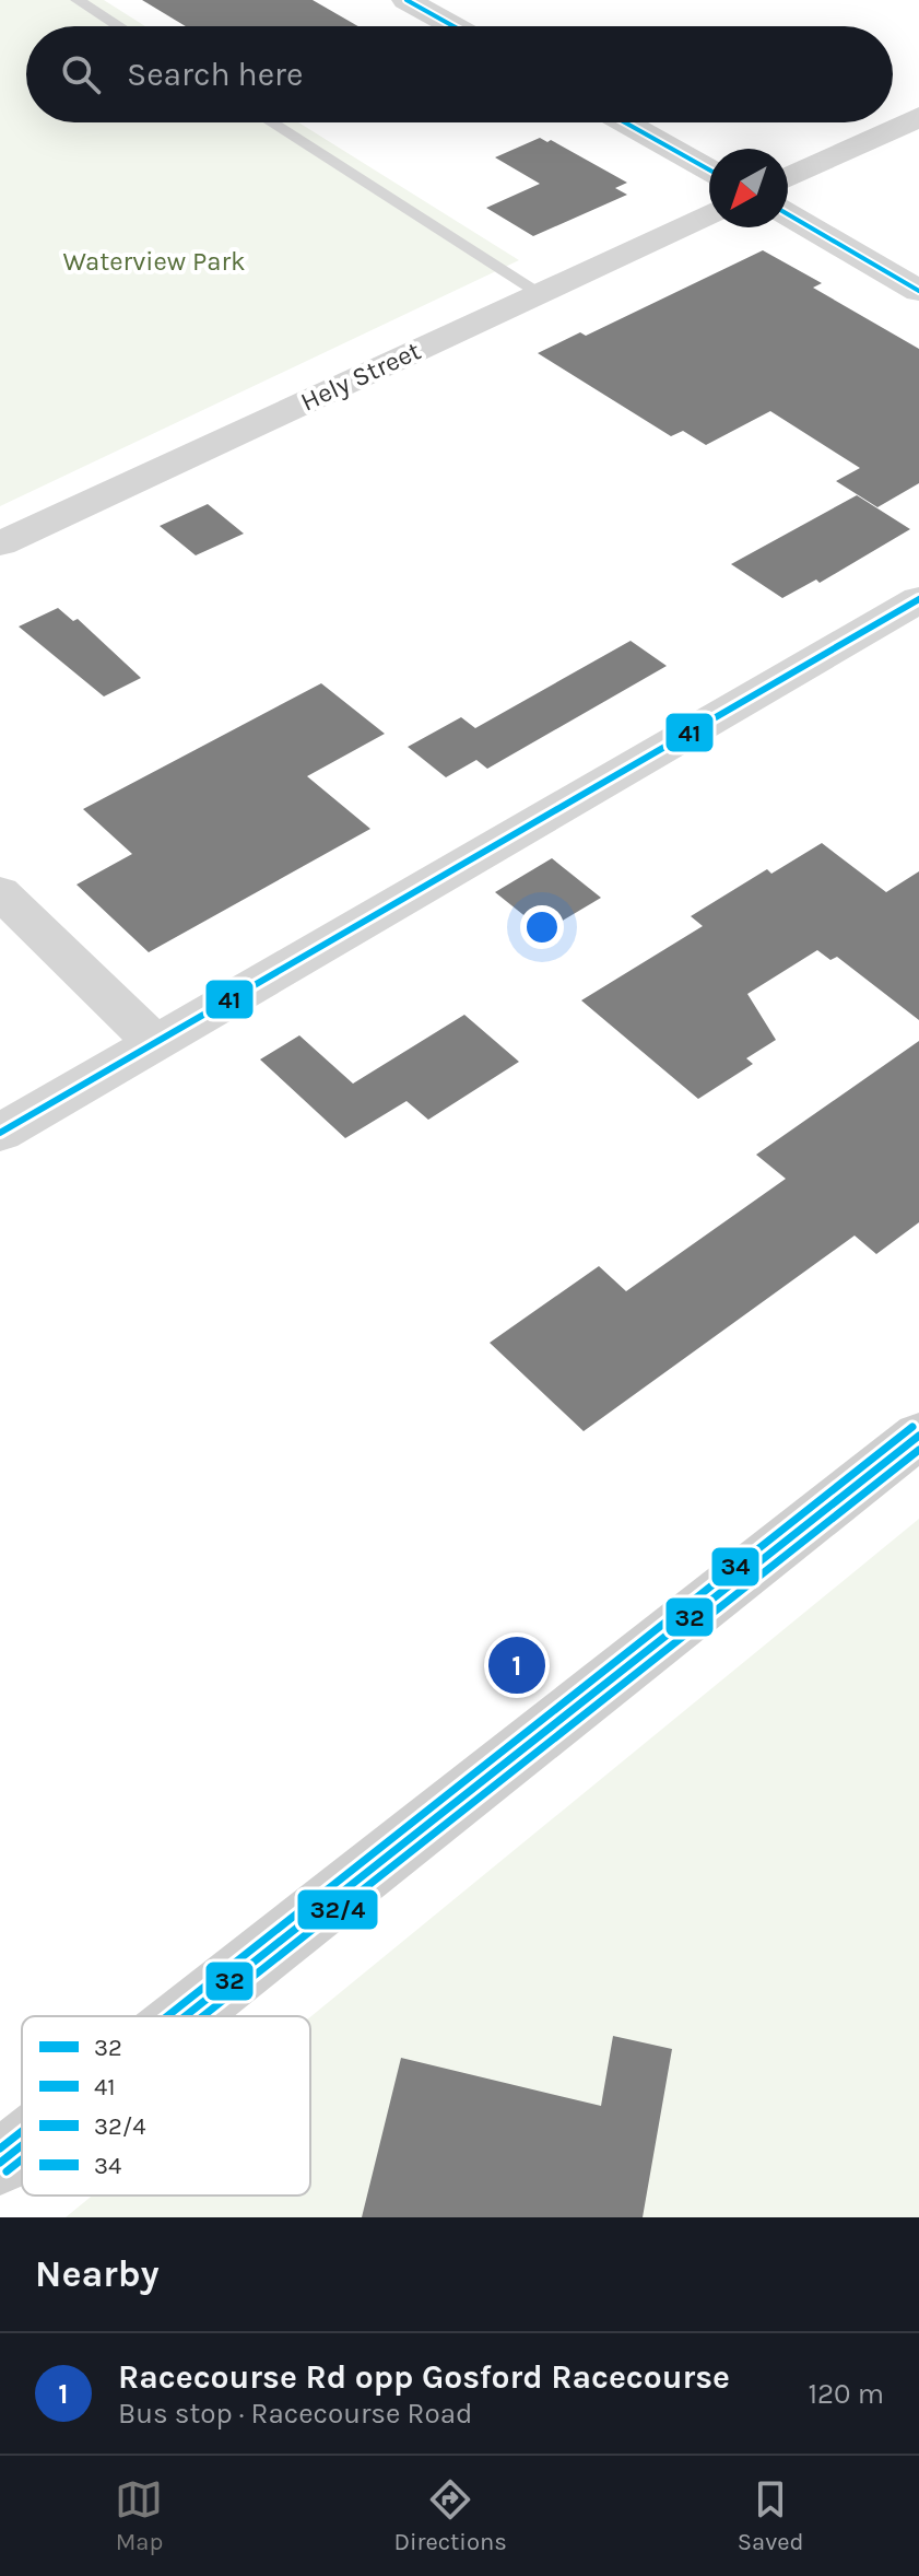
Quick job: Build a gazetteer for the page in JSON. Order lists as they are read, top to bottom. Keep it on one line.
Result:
{"streets":{"street":["Hely Street"]},"parks":["Waterview Park"],"lines":["transit line 41","transit line 34","transit line 32","transit line 32/4"],"legend":["32","41","32/4","34"],"north":"bottom left","page":{"search":"Search here","pins":"1","heading":"Nearby","list":[{"mark":"1","name":"Racecourse Rd opp Gosford Racecourse","note":"Bus stop · Racecourse Road","value":"120 m"}],"nav":["Map","Directions","Saved"]}}
